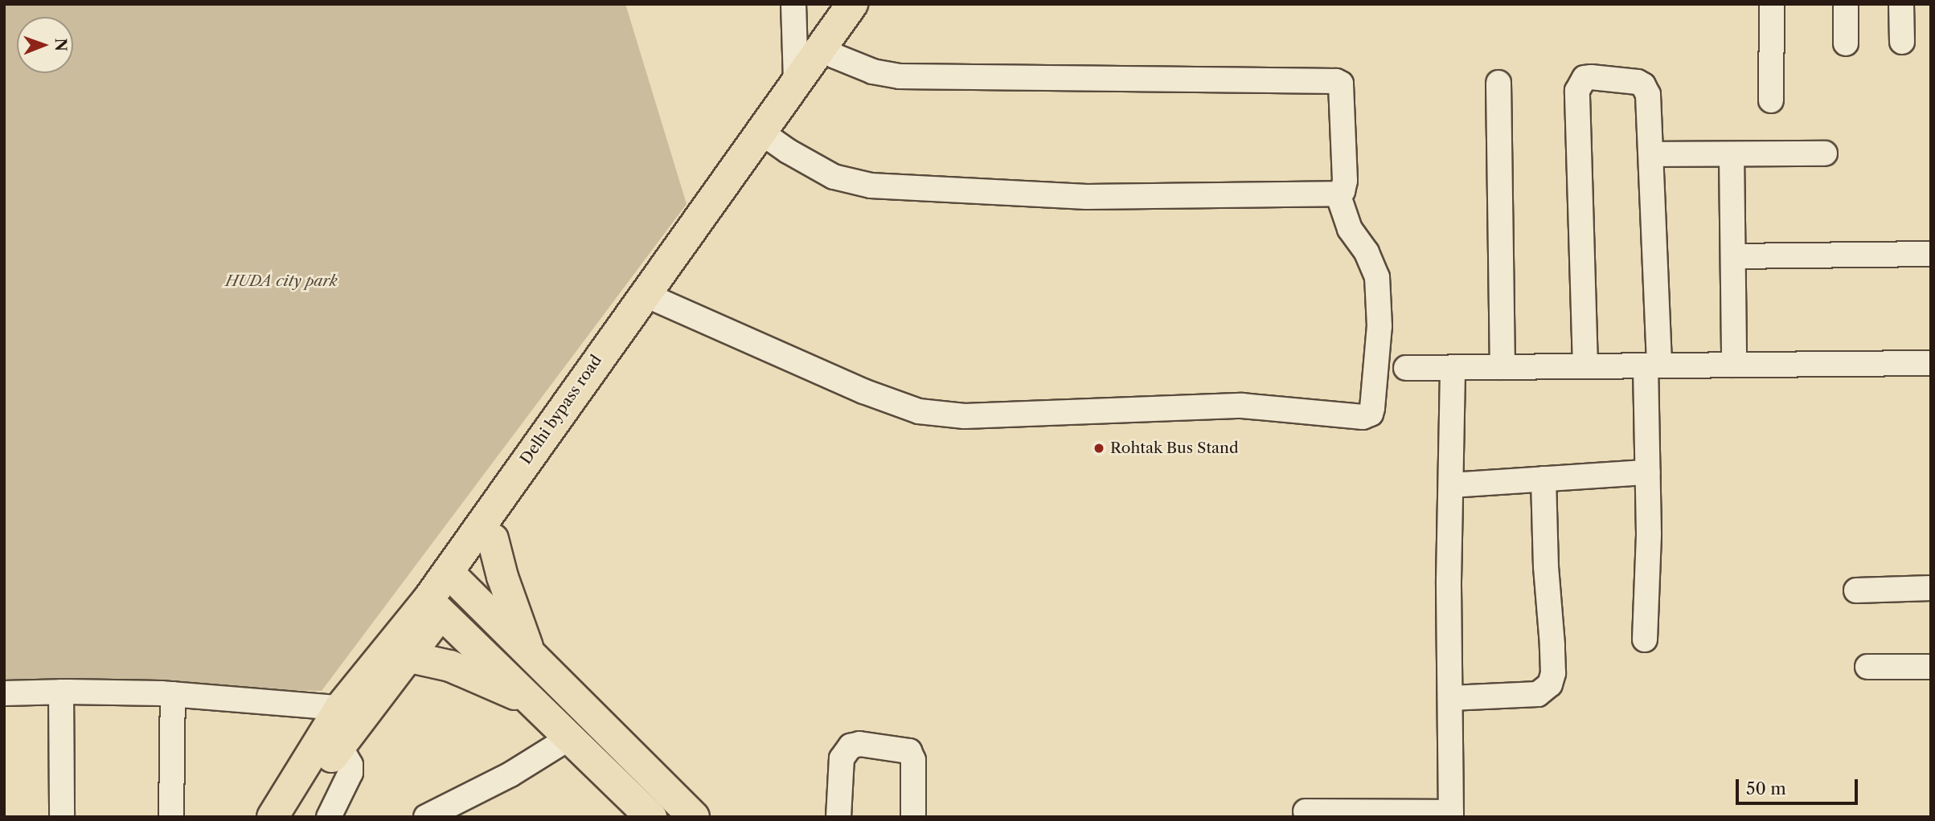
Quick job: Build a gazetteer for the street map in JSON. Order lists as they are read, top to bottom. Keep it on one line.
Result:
{"streets":{"main road":["Delhi bypass road"]},"parks":["HUDA city park"],"places":["Rohtak Bus Stand"],"scale_bar":"50 m","north":"right"}
